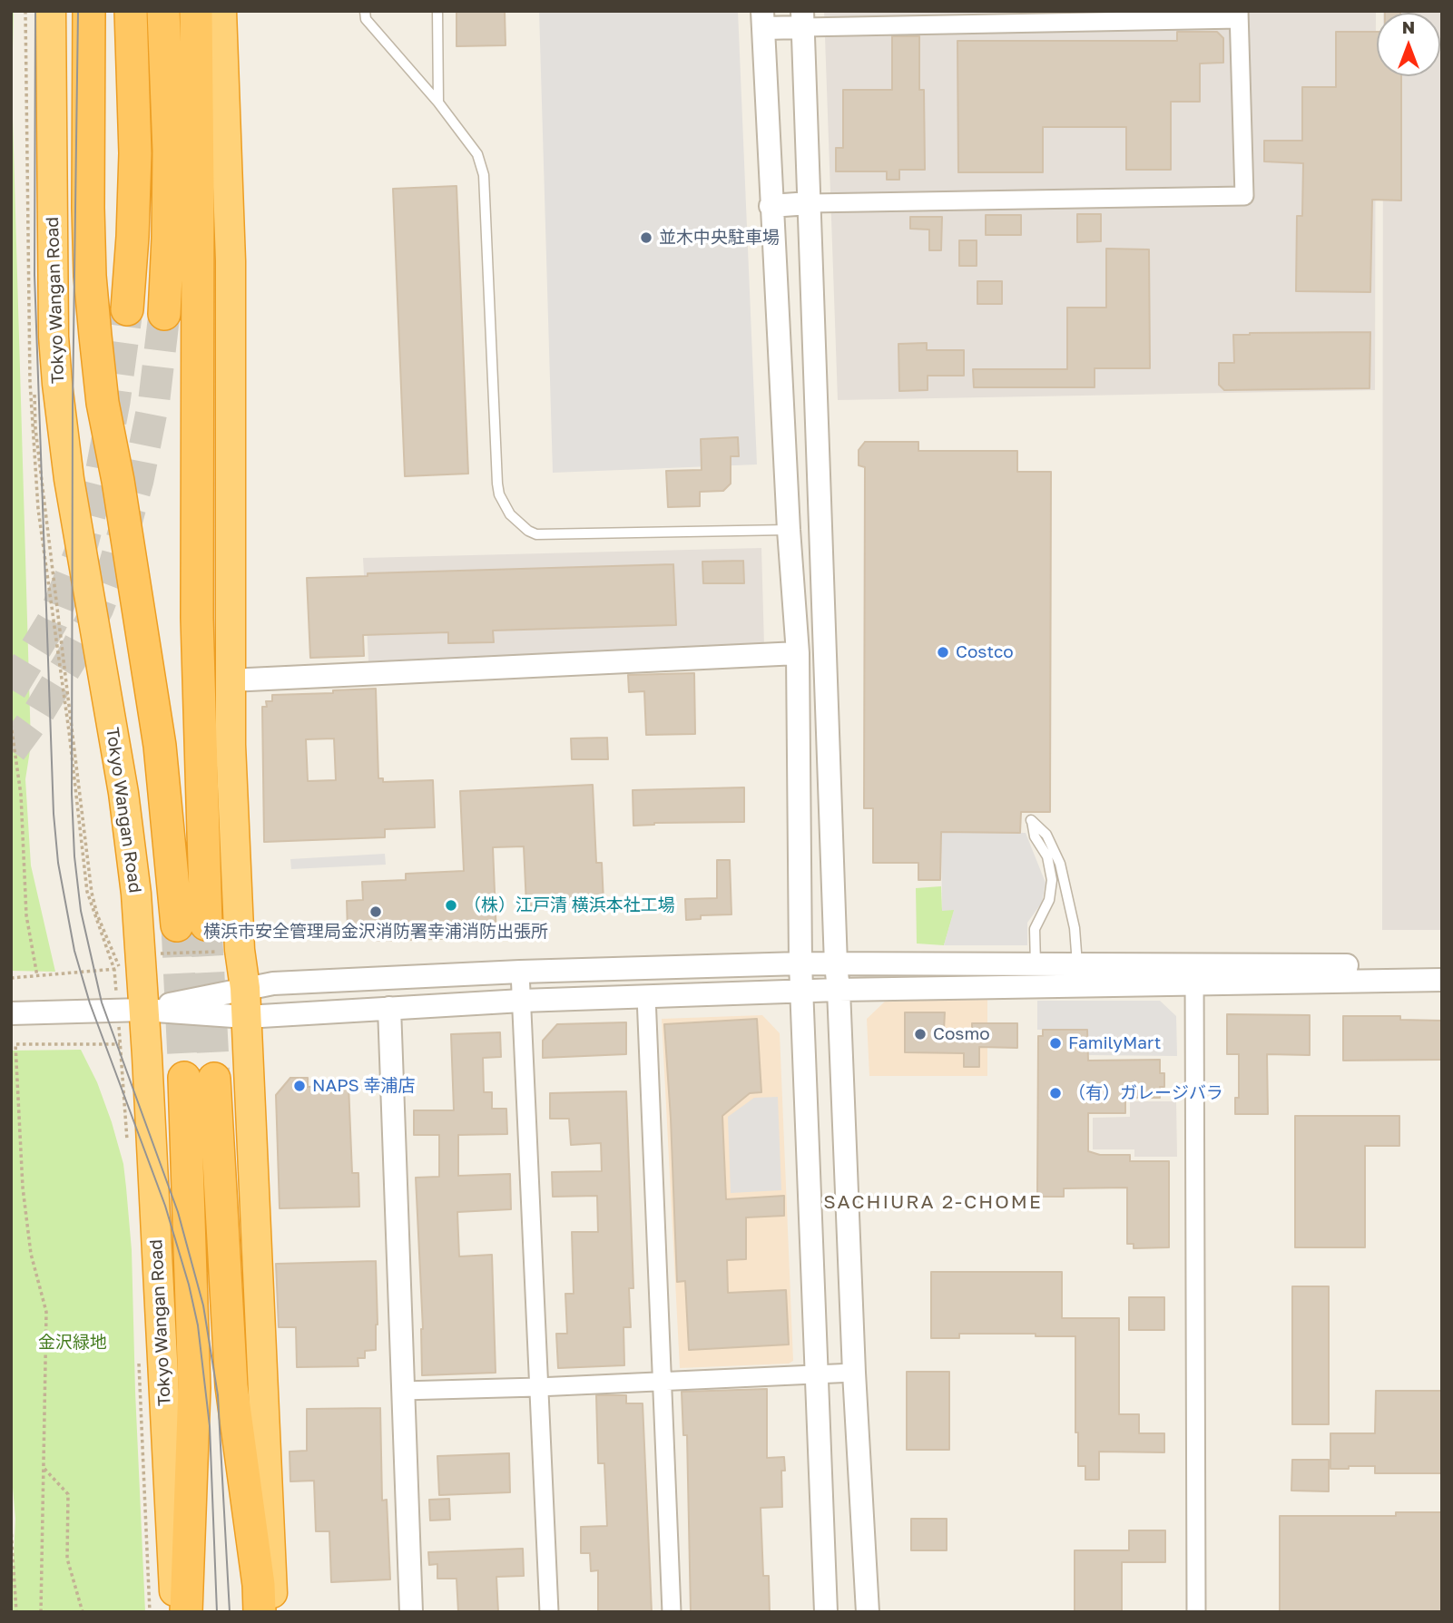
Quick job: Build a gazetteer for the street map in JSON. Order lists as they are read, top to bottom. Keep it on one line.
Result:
{"streets":{"highway":["Tokyo Wangan Road"]},"districts":["SACHIURA 2-CHOME"],"parks":["金沢緑地"],"places":["並木中央駐車場","Costco","（株）江戸清 横浜本社工場","横浜市安全管理局金沢消防署幸浦消防出張所","Cosmo","FamilyMart","NAPS 幸浦店","（有）ガレージバラ"],"north":"top"}
